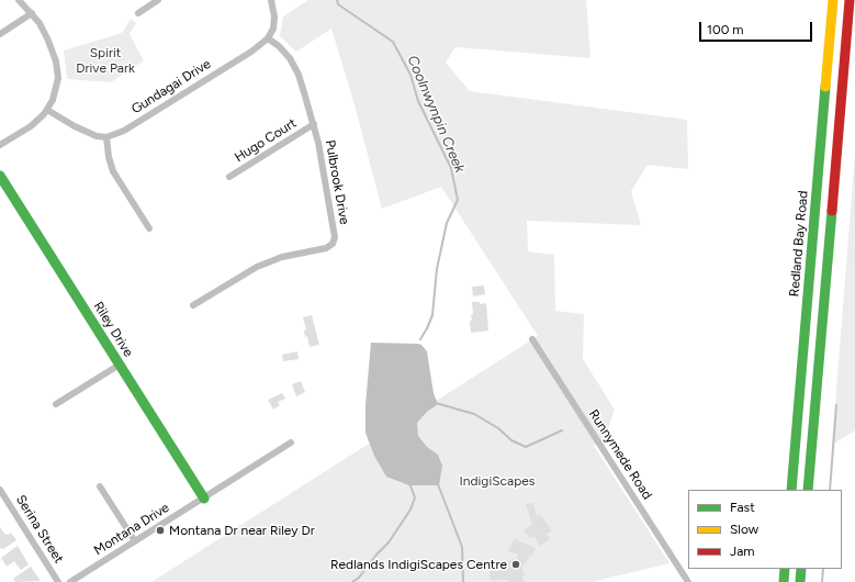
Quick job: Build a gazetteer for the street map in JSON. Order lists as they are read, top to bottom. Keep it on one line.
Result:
{"streets":{"main road":["Redland Bay Road","Riley Drive"],"street":["Gundagai Drive","Hugo Court","Pulbrook Drive","Runnymede Road","Serina Street","Montana Drive"]},"crossings":[["Gundagai Drive","Pulbrook Drive"],["Hugo Court","Pulbrook Drive"],["Riley Drive","Montana Drive"]],"water":["Coolnwynpin Creek"],"parks":["Spirit Drive Park","IndigiScapes"],"places":["Montana Dr near Riley Dr","Redlands IndigiScapes Centre"],"legend":["Fast","Slow","Jam"],"scale_bar":"100 m"}
